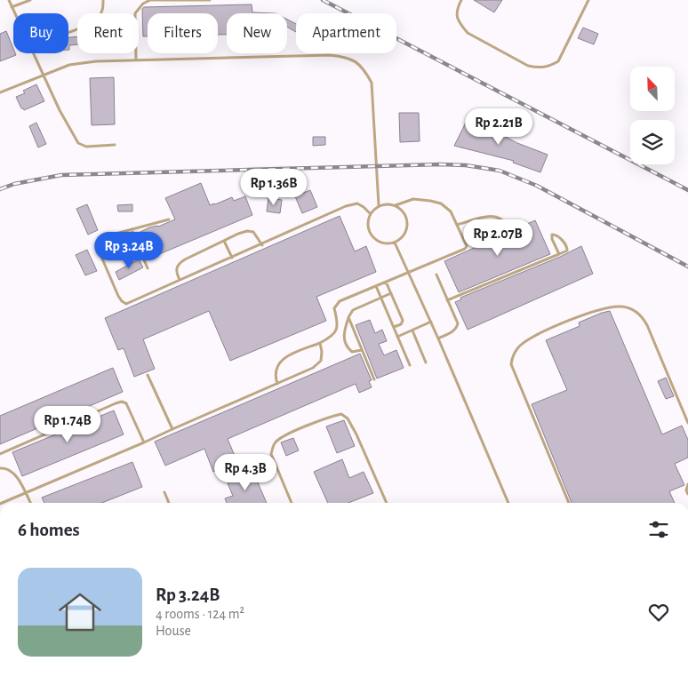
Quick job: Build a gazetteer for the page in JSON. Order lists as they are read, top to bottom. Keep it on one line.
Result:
{"north":"top left","page":{"chip":["Buy","Rent","Filters","New","Apartment"],"price":["Rp 2.21B","Rp 1.36B","Rp 2.07B","Rp 3.24B","Rp 1.74B","Rp 4.3B"],"heading":"6 homes","list":[{"name":"Rp 3.24B","note":"4 rooms · 124 m² · House"}]}}
